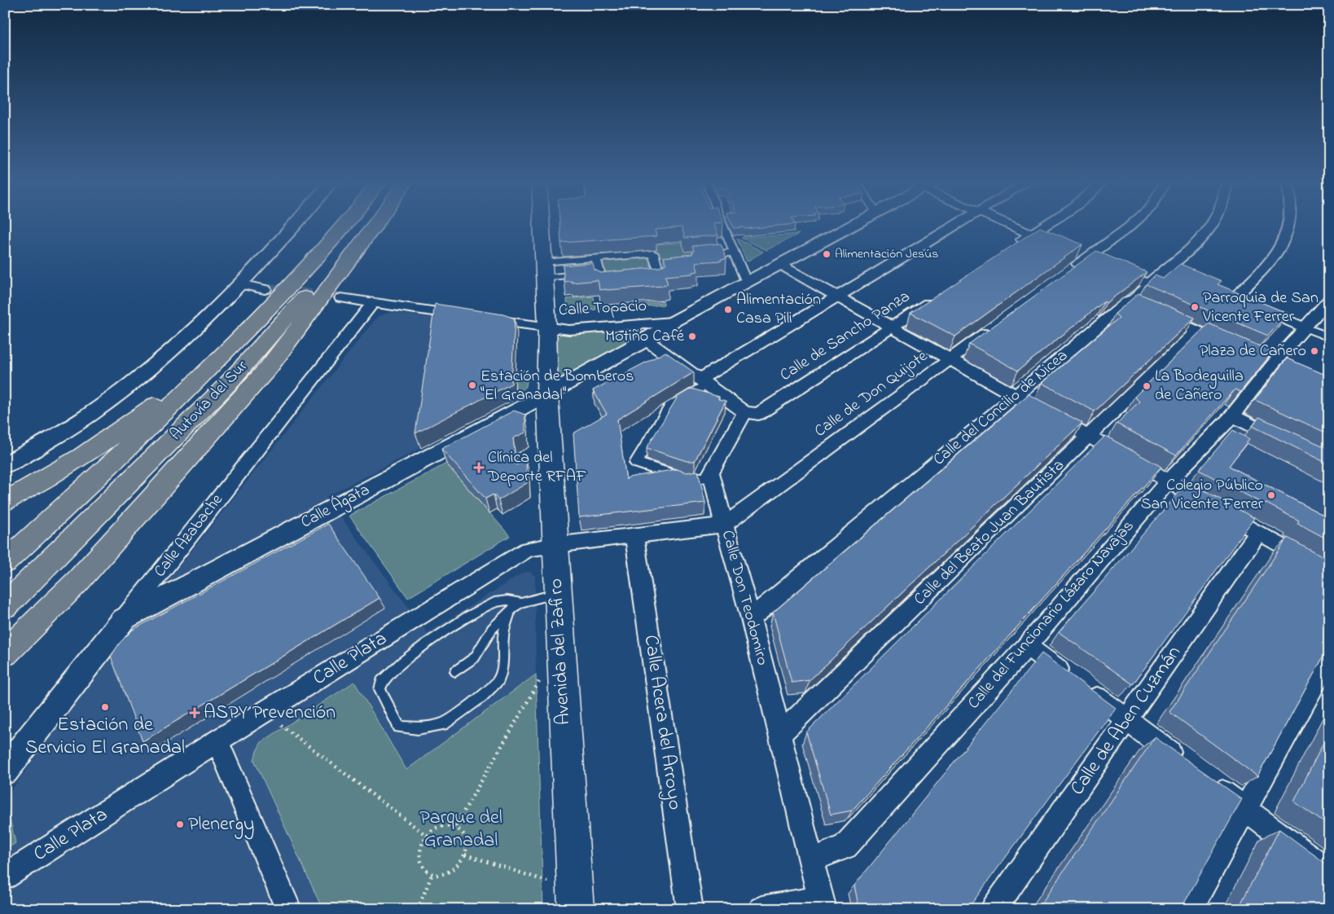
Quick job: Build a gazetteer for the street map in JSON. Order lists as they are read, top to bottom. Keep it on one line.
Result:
{"streets":{"highway":["Autovía del Sur"],"main road":["Avenida del Zafiro"],"street":["Calle Topacio","Calle de Sancho Panza","Calle de Don Quijote","Calle del Concilio de Nicea","Calle Ágata","Calle del Beato Juan Bautista","Calle Azabache","Calle Don Teodomiro","Calle del Funcionario Lázaro Navajas","Calle Plata","Calle de Aben Cuzmán","Calle Acera del Arroyo"]},"crossings":[["Calle Topacio","Calle Ágata"],["Calle Topacio","Avenida del Zafiro"],["Calle de Don Quijote","Calle Don Teodomiro"],["Calle de Don Quijote","Avenida del Zafiro"],["Calle de Don Quijote","Calle Plata"],["Calle de Don Quijote","Calle Acera del Arroyo"],["Calle del Concilio de Nicea","Calle Don Teodomiro"],["Calle Ágata","Calle Azabache"],["Calle Ágata","Avenida del Zafiro"],["Calle del Beato Juan Bautista","Calle Don Teodomiro"],["Calle Don Teodomiro","Calle del Funcionario Lázaro Navajas"],["Avenida del Zafiro","Calle Plata"]],"parks":["Parque del Granadal"],"places":{"other":["Alimentación Jesús","Parroquia de San Vicente Ferrer","Alimentación Casa Pili","Motiño Café","Plaza de Cañero","Estación de Bomberos \"El Granadal\"","La Bodeguilla de Cañero","Colegio Público San Vicente Ferrer","Estación de Servicio El Granadal","Plenergy"],"health":["Clínica del Deporte RFAF","ASPY Prevención"]}}
